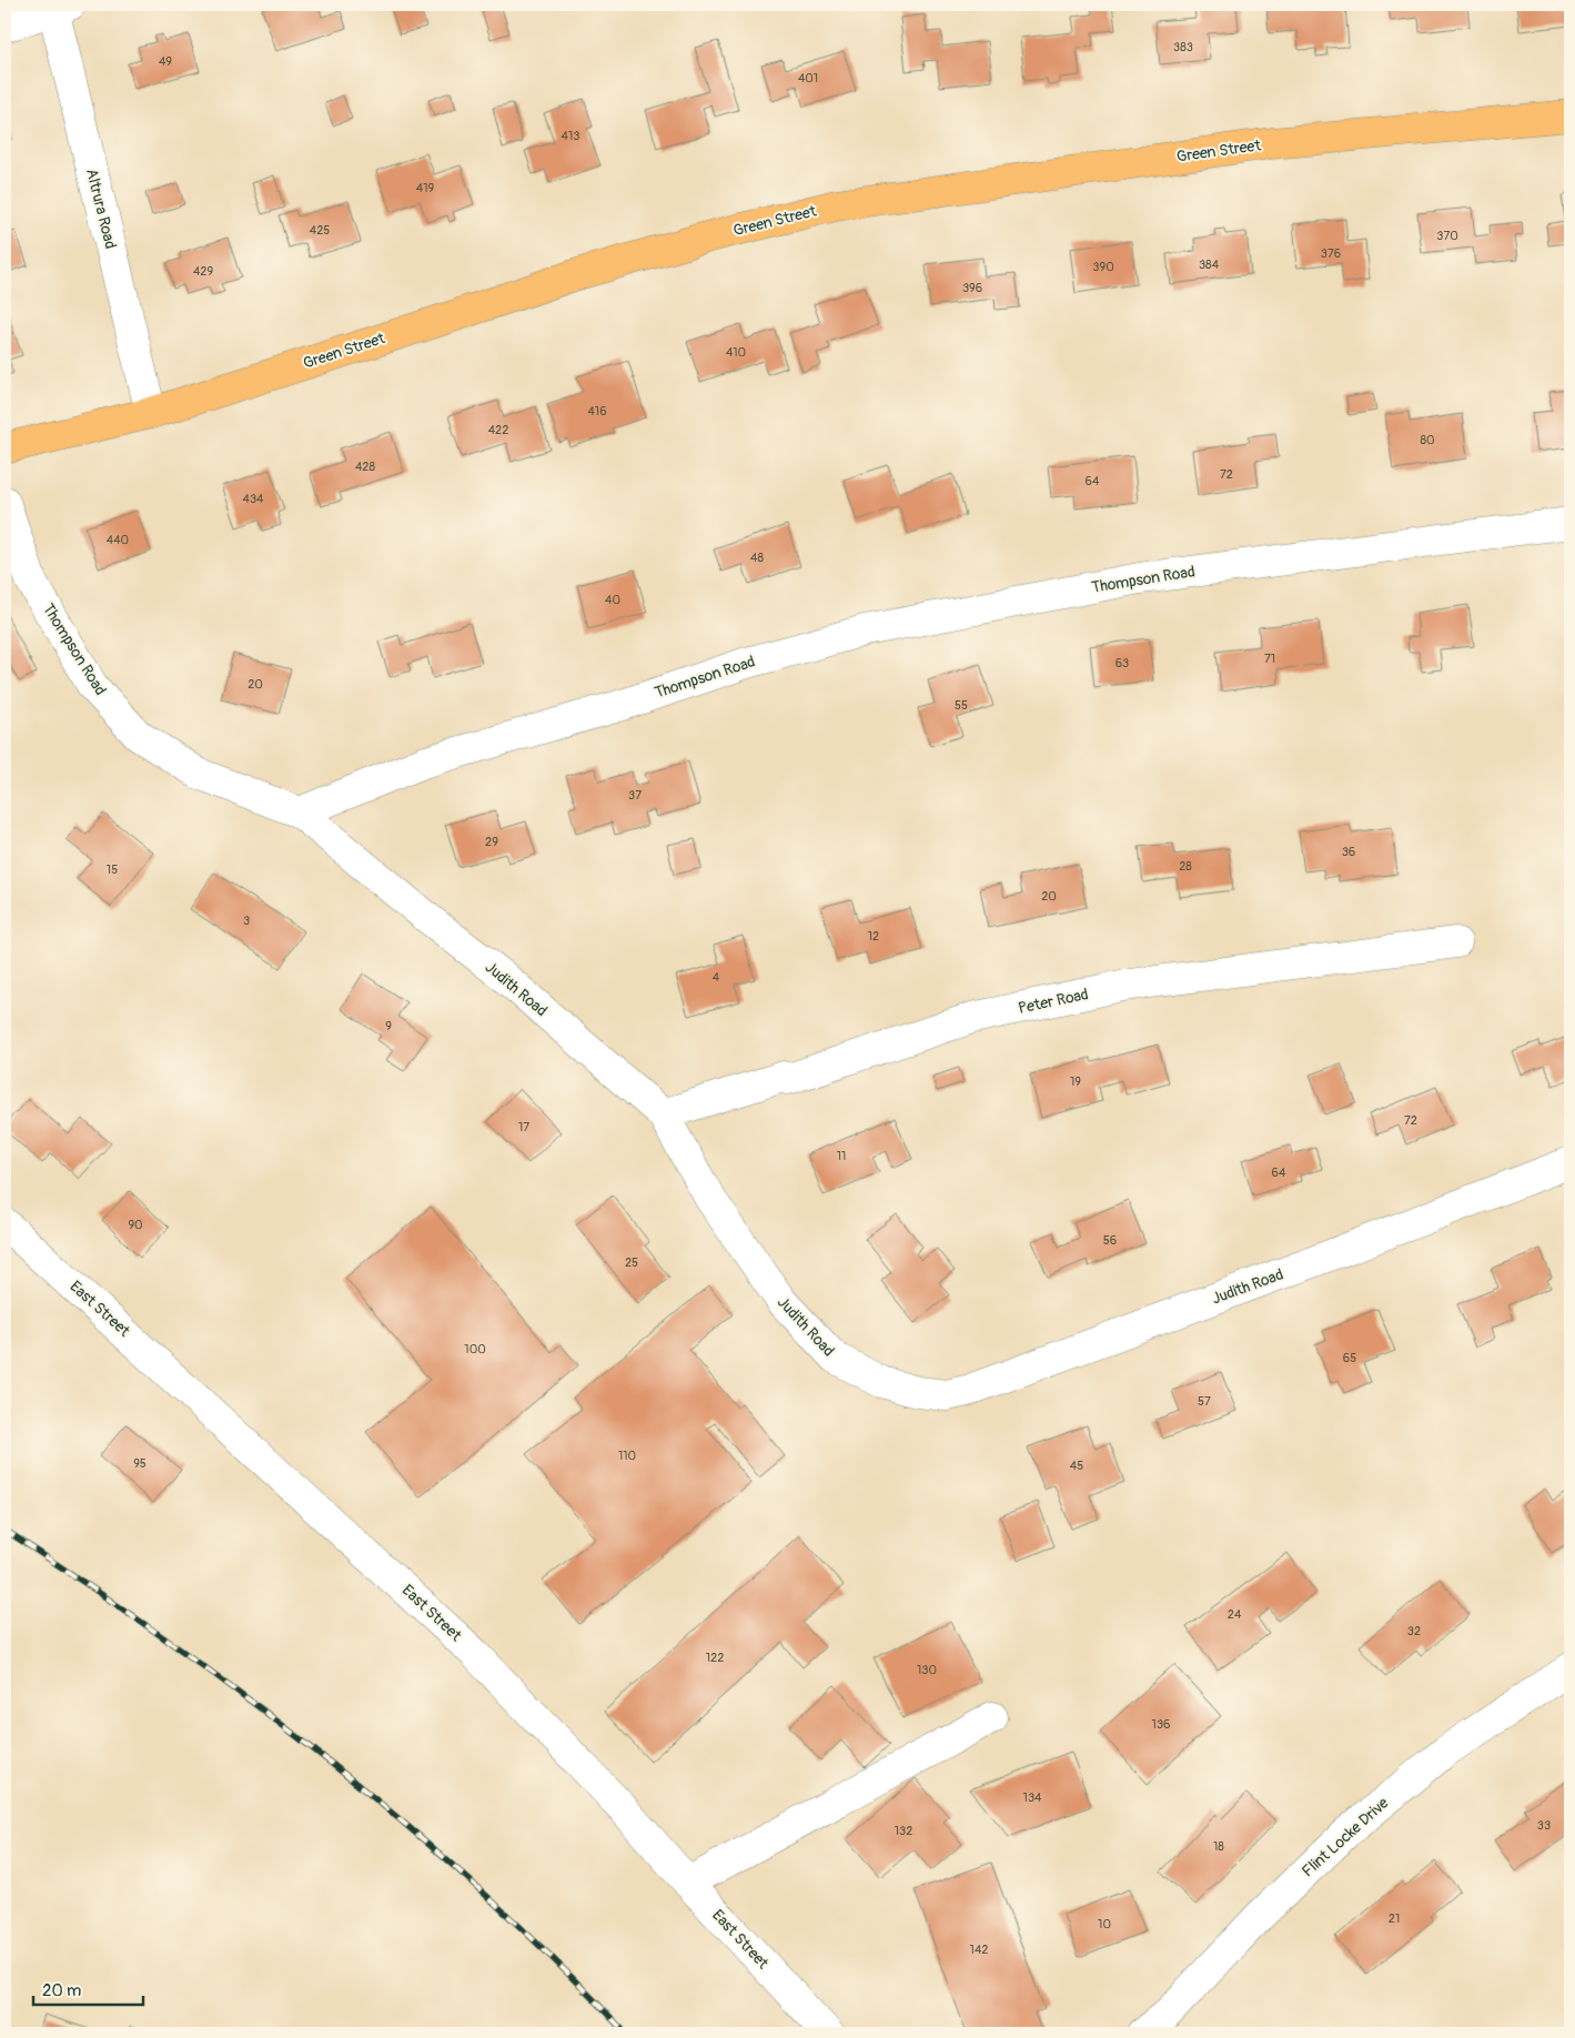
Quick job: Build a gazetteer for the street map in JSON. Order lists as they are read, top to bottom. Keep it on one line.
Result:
{"streets":{"main road":["Green Street"],"street":["Altrura Road","Thompson Road","Judith Road","Peter Road","East Street","Flint Locke Drive"]},"crossings":[["Green Street","Altrura Road"],["Thompson Road","Judith Road"],["Judith Road","Peter Road"]],"house_numbers":["383","49","401","413","419","425","370","376","384","390","429","396","410","416","422","80","428","72","64","434","440","48","40","71","63","20","55","37","29","36","28","15","20","3","12","4","9","19","72","17","11","64","90","56","25","100","65","57","110","95","45","24","32","122","130","136","134","33","132","18","21","10","142"],"scale_bar":"20 m"}
